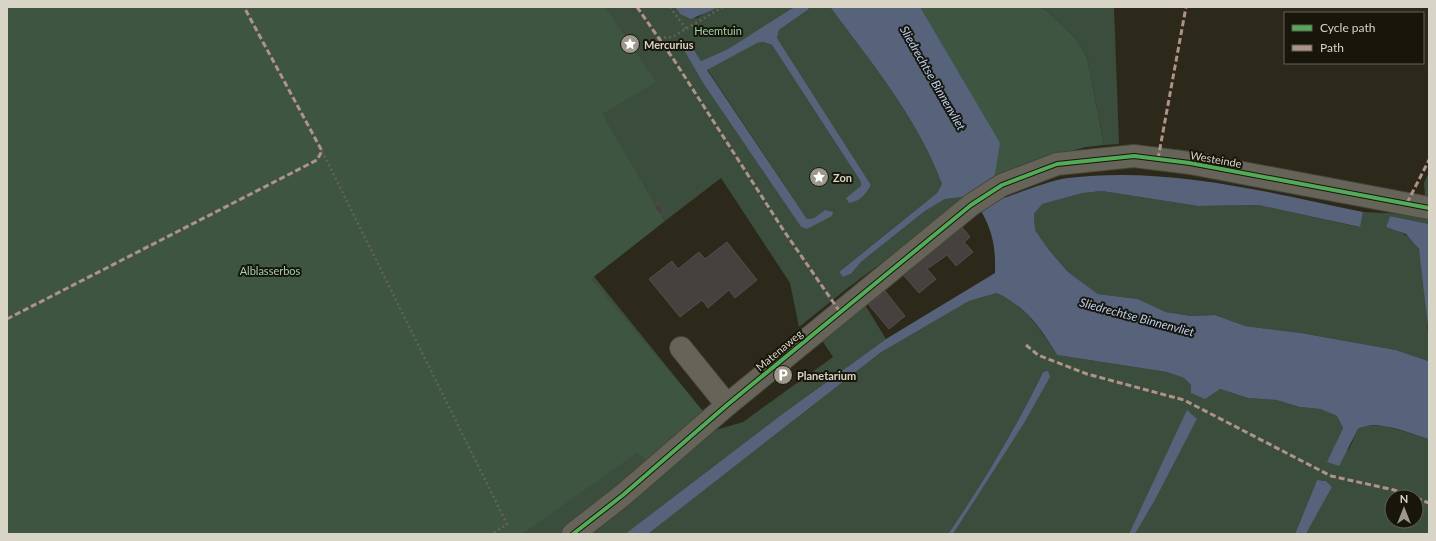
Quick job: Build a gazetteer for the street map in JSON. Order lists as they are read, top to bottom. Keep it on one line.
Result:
{"streets":{"street":["Westeinde","Matenaweg"]},"crossings":[["Westeinde","Matenaweg"]],"water":["Sliedrechtse Binnenvliet"],"parks":["Heemtuin","Alblasserbos"],"places":{"place":["Mercurius","Zon"],"parking":["Planetarium"]},"legend":["Cycle path","Path"],"north":"top"}
